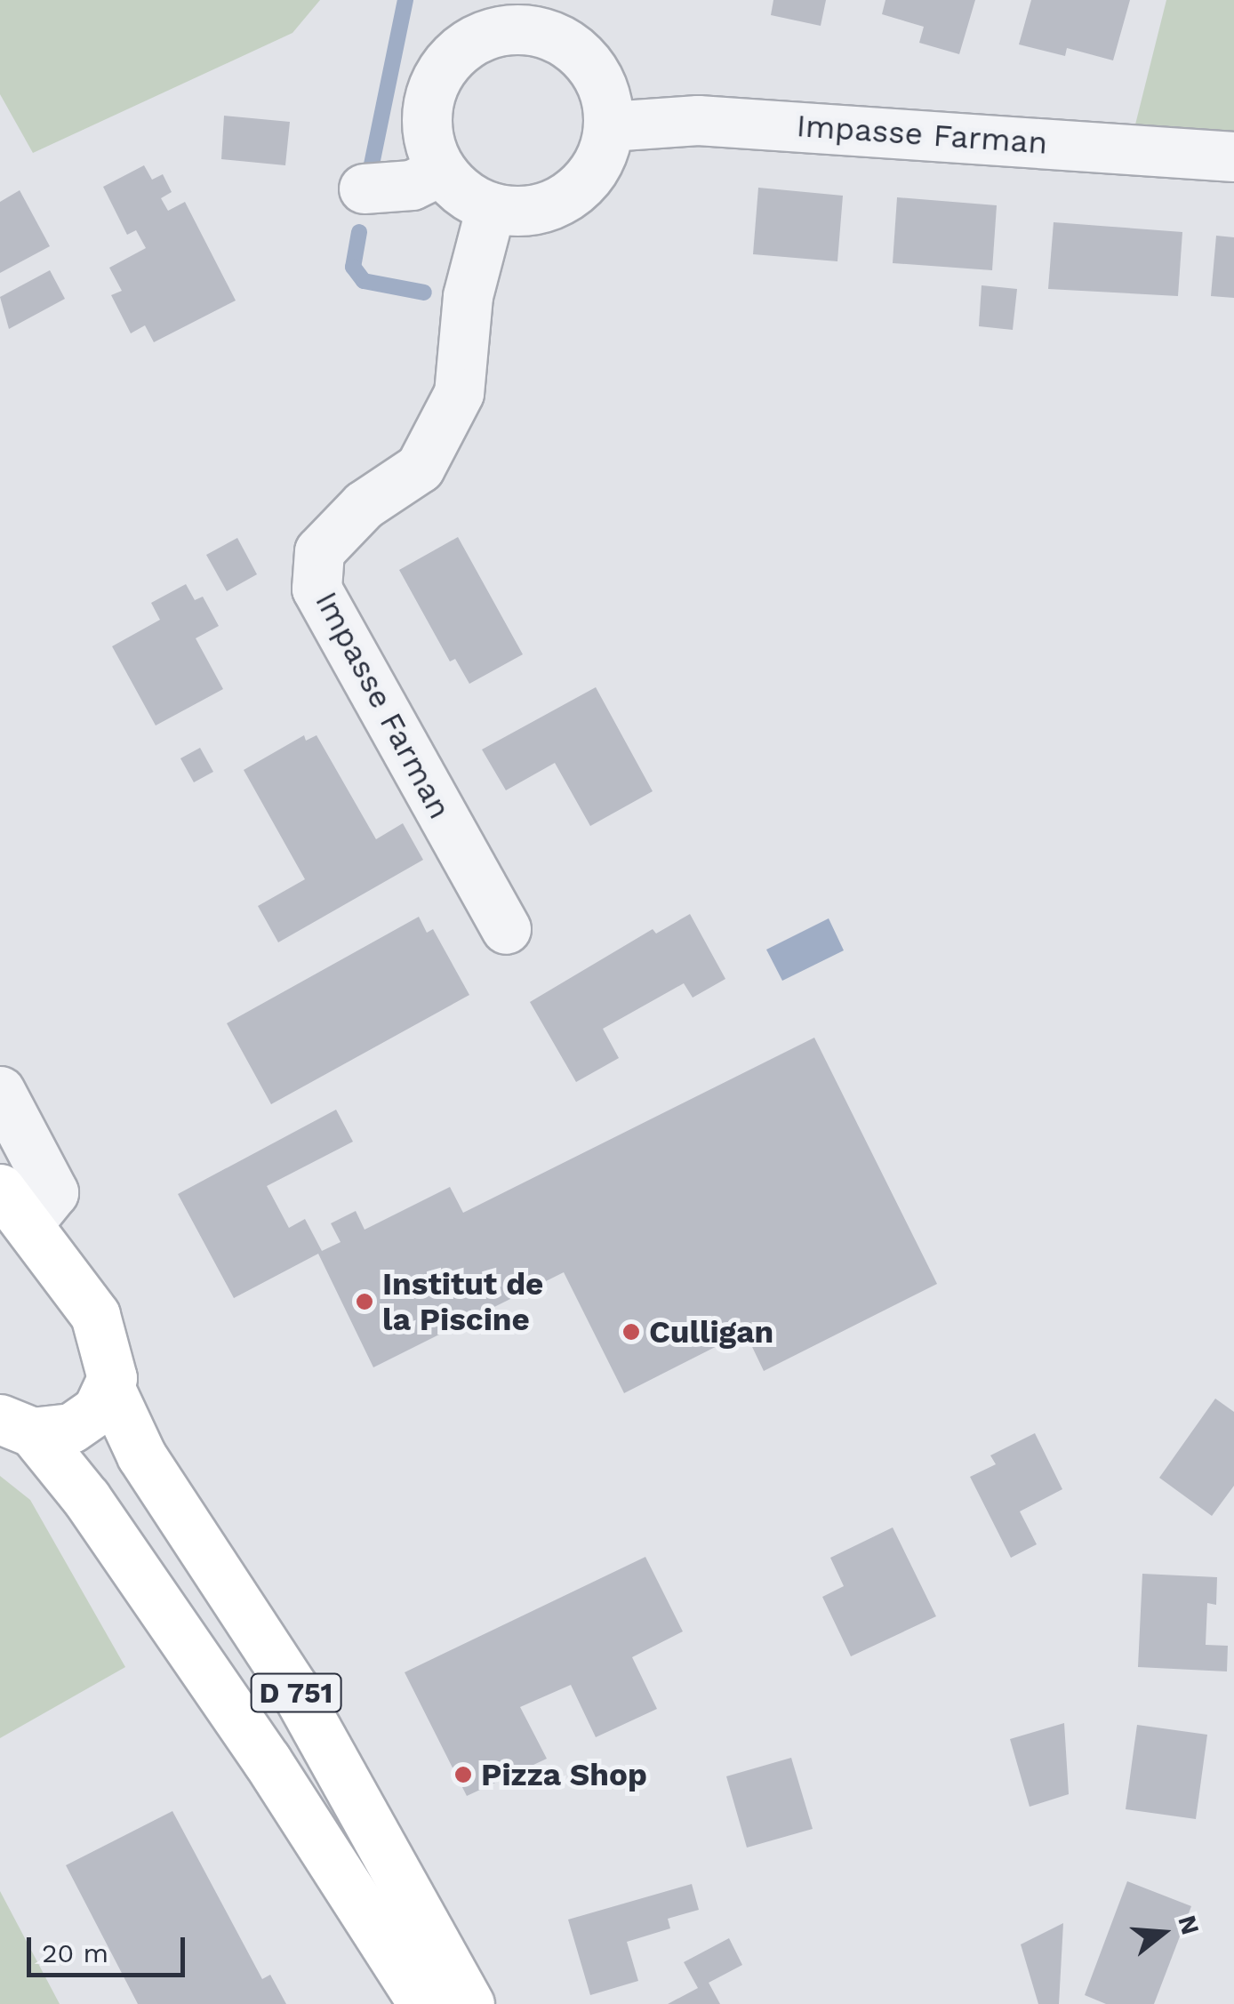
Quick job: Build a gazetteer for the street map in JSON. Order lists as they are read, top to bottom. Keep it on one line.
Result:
{"streets":{"main road":["D 751"],"street":["Impasse Farman"]},"places":["Institut de la Piscine","Culligan","Pizza Shop"],"scale_bar":"20 m","north":"right"}
